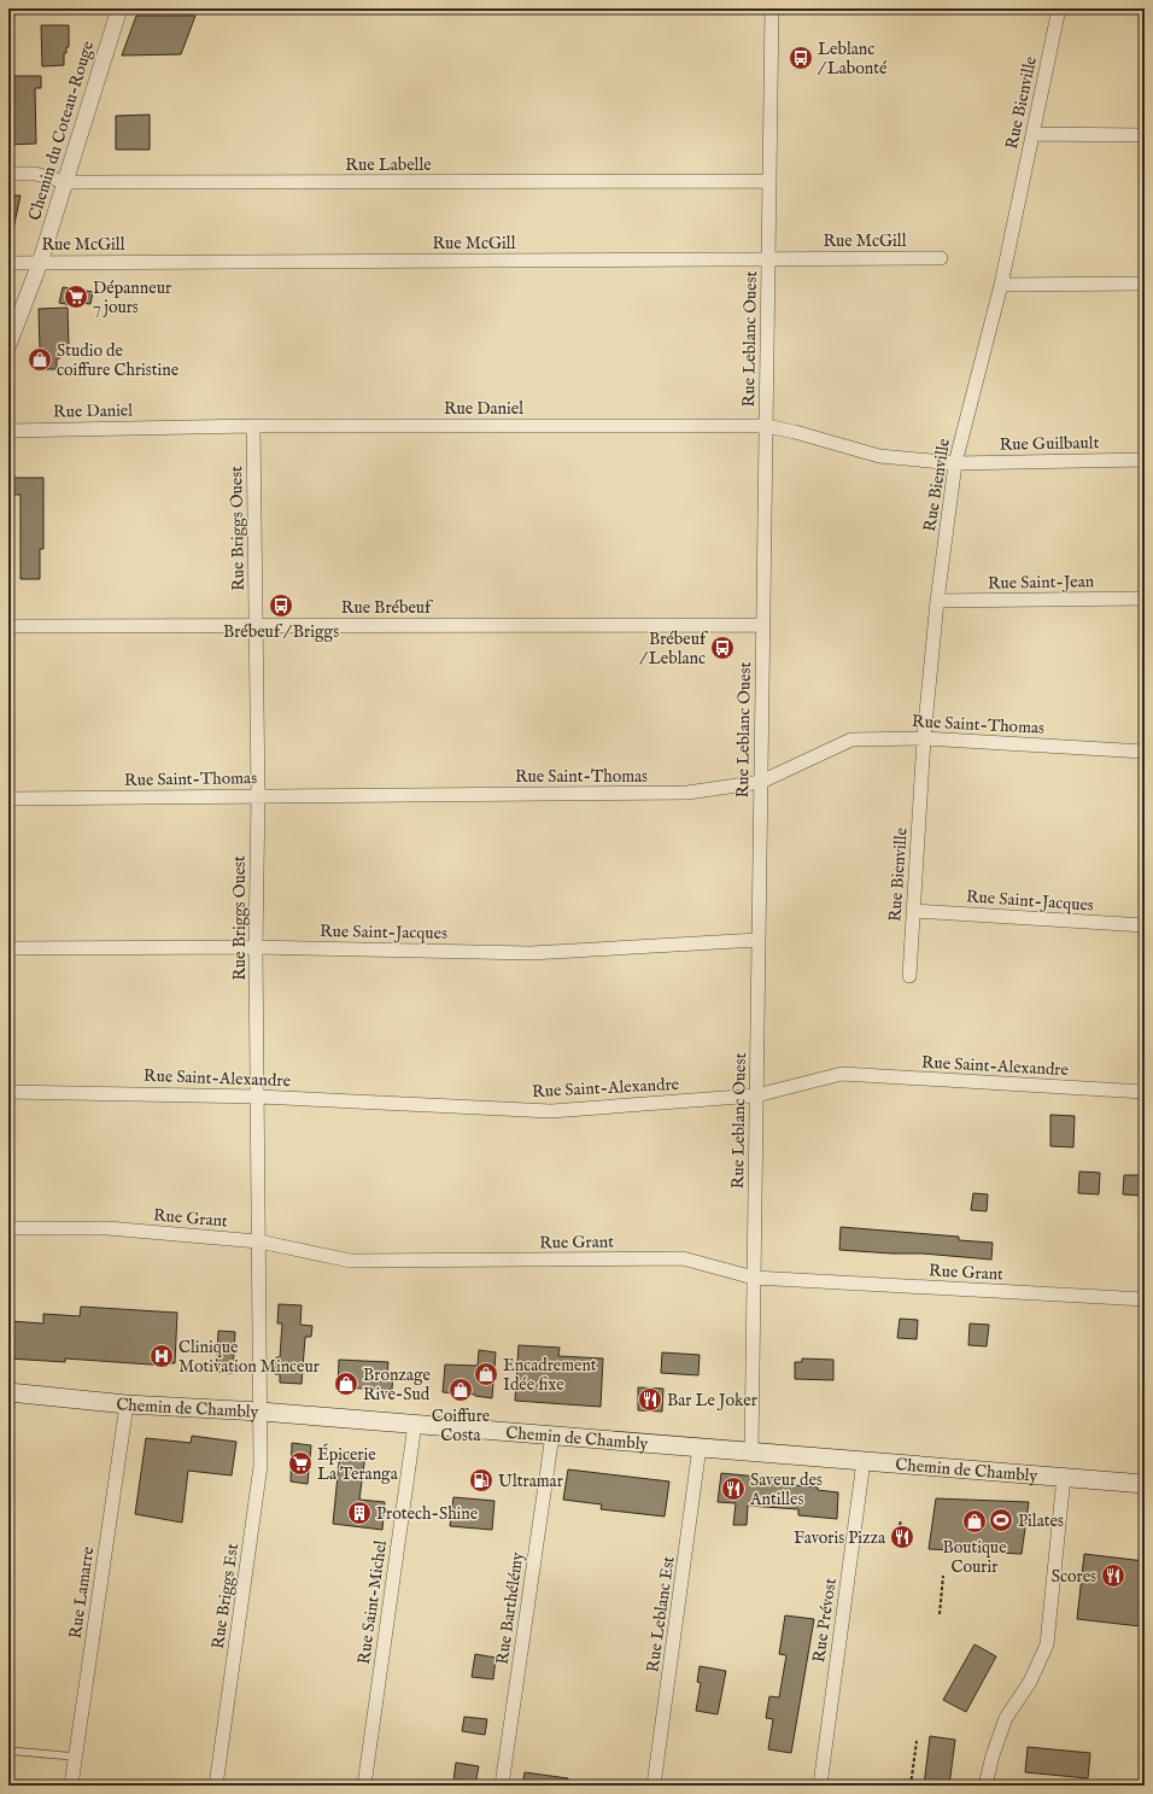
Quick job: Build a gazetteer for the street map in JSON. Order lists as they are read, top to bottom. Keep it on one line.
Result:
{"streets":{"main road":["Chemin de Chambly"],"street":["Rue Bienville","Chemin du Coteau-Rouge","Rue Labelle","Rue McGill","Rue Leblanc Ouest","Rue Daniel","Rue Guilbault","Rue Briggs Ouest","Rue Saint-Jean","Rue Brébeuf","Rue Saint-Thomas","Rue Saint-Jacques","Rue Saint-Alexandre","Rue Grant","Rue Lamarre","Rue Briggs Est","Rue Saint-Michel","Rue Barthélémy","Rue Leblanc Est","Rue Prévost"]},"crossings":[["Rue Bienville","Rue Daniel"],["Rue Bienville","Rue Guilbault"],["Rue Bienville","Rue Saint-Jean"],["Rue Bienville","Rue Saint-Thomas"],["Rue Bienville","Rue Saint-Jacques"],["Chemin du Coteau-Rouge","Rue Labelle"],["Chemin du Coteau-Rouge","Rue McGill"],["Rue Labelle","Rue Leblanc Ouest"],["Rue McGill","Rue Leblanc Ouest"],["Rue Leblanc Ouest","Rue Daniel"],["Rue Leblanc Ouest","Rue Brébeuf"],["Rue Leblanc Ouest","Rue Saint-Thomas"],["Rue Leblanc Ouest","Rue Saint-Jacques"],["Rue Leblanc Ouest","Rue Saint-Alexandre"],["Rue Leblanc Ouest","Rue Grant"],["Rue Leblanc Ouest","Chemin de Chambly"],["Rue Daniel","Rue Guilbault"],["Rue Daniel","Rue Briggs Ouest"],["Rue Briggs Ouest","Rue Brébeuf"],["Rue Briggs Ouest","Rue Saint-Thomas"],["Rue Briggs Ouest","Rue Saint-Jacques"],["Rue Briggs Ouest","Rue Saint-Alexandre"],["Rue Briggs Ouest","Rue Grant"],["Rue Briggs Ouest","Chemin de Chambly"],["Rue Briggs Ouest","Rue Briggs Est"],["Chemin de Chambly","Rue Lamarre"],["Chemin de Chambly","Rue Briggs Est"],["Chemin de Chambly","Rue Saint-Michel"],["Chemin de Chambly","Rue Barthélémy"],["Chemin de Chambly","Rue Leblanc Est"],["Chemin de Chambly","Rue Prévost"]],"places":{"bus stop":["Leblanc / Labonté","Brébeuf / Briggs","Brébeuf / Leblanc"],"supermarket":["Dépanneur 7 jours","Épicerie La Teranga"],"shop":["Studio de coiffure Christine","Encadrement Idée fixe","Bronzage Rive-Sud","Coiffure Costa","Boutique Courir"],"hospital":["Clinique Motivation Minceur"],"restaurant":["Bar Le Joker","Saveur des Antilles","Favoris Pizza","Scores"],"fuel station":["Ultramar"],"building":["Protech-Shine"],"sports":["Pilates"]}}
